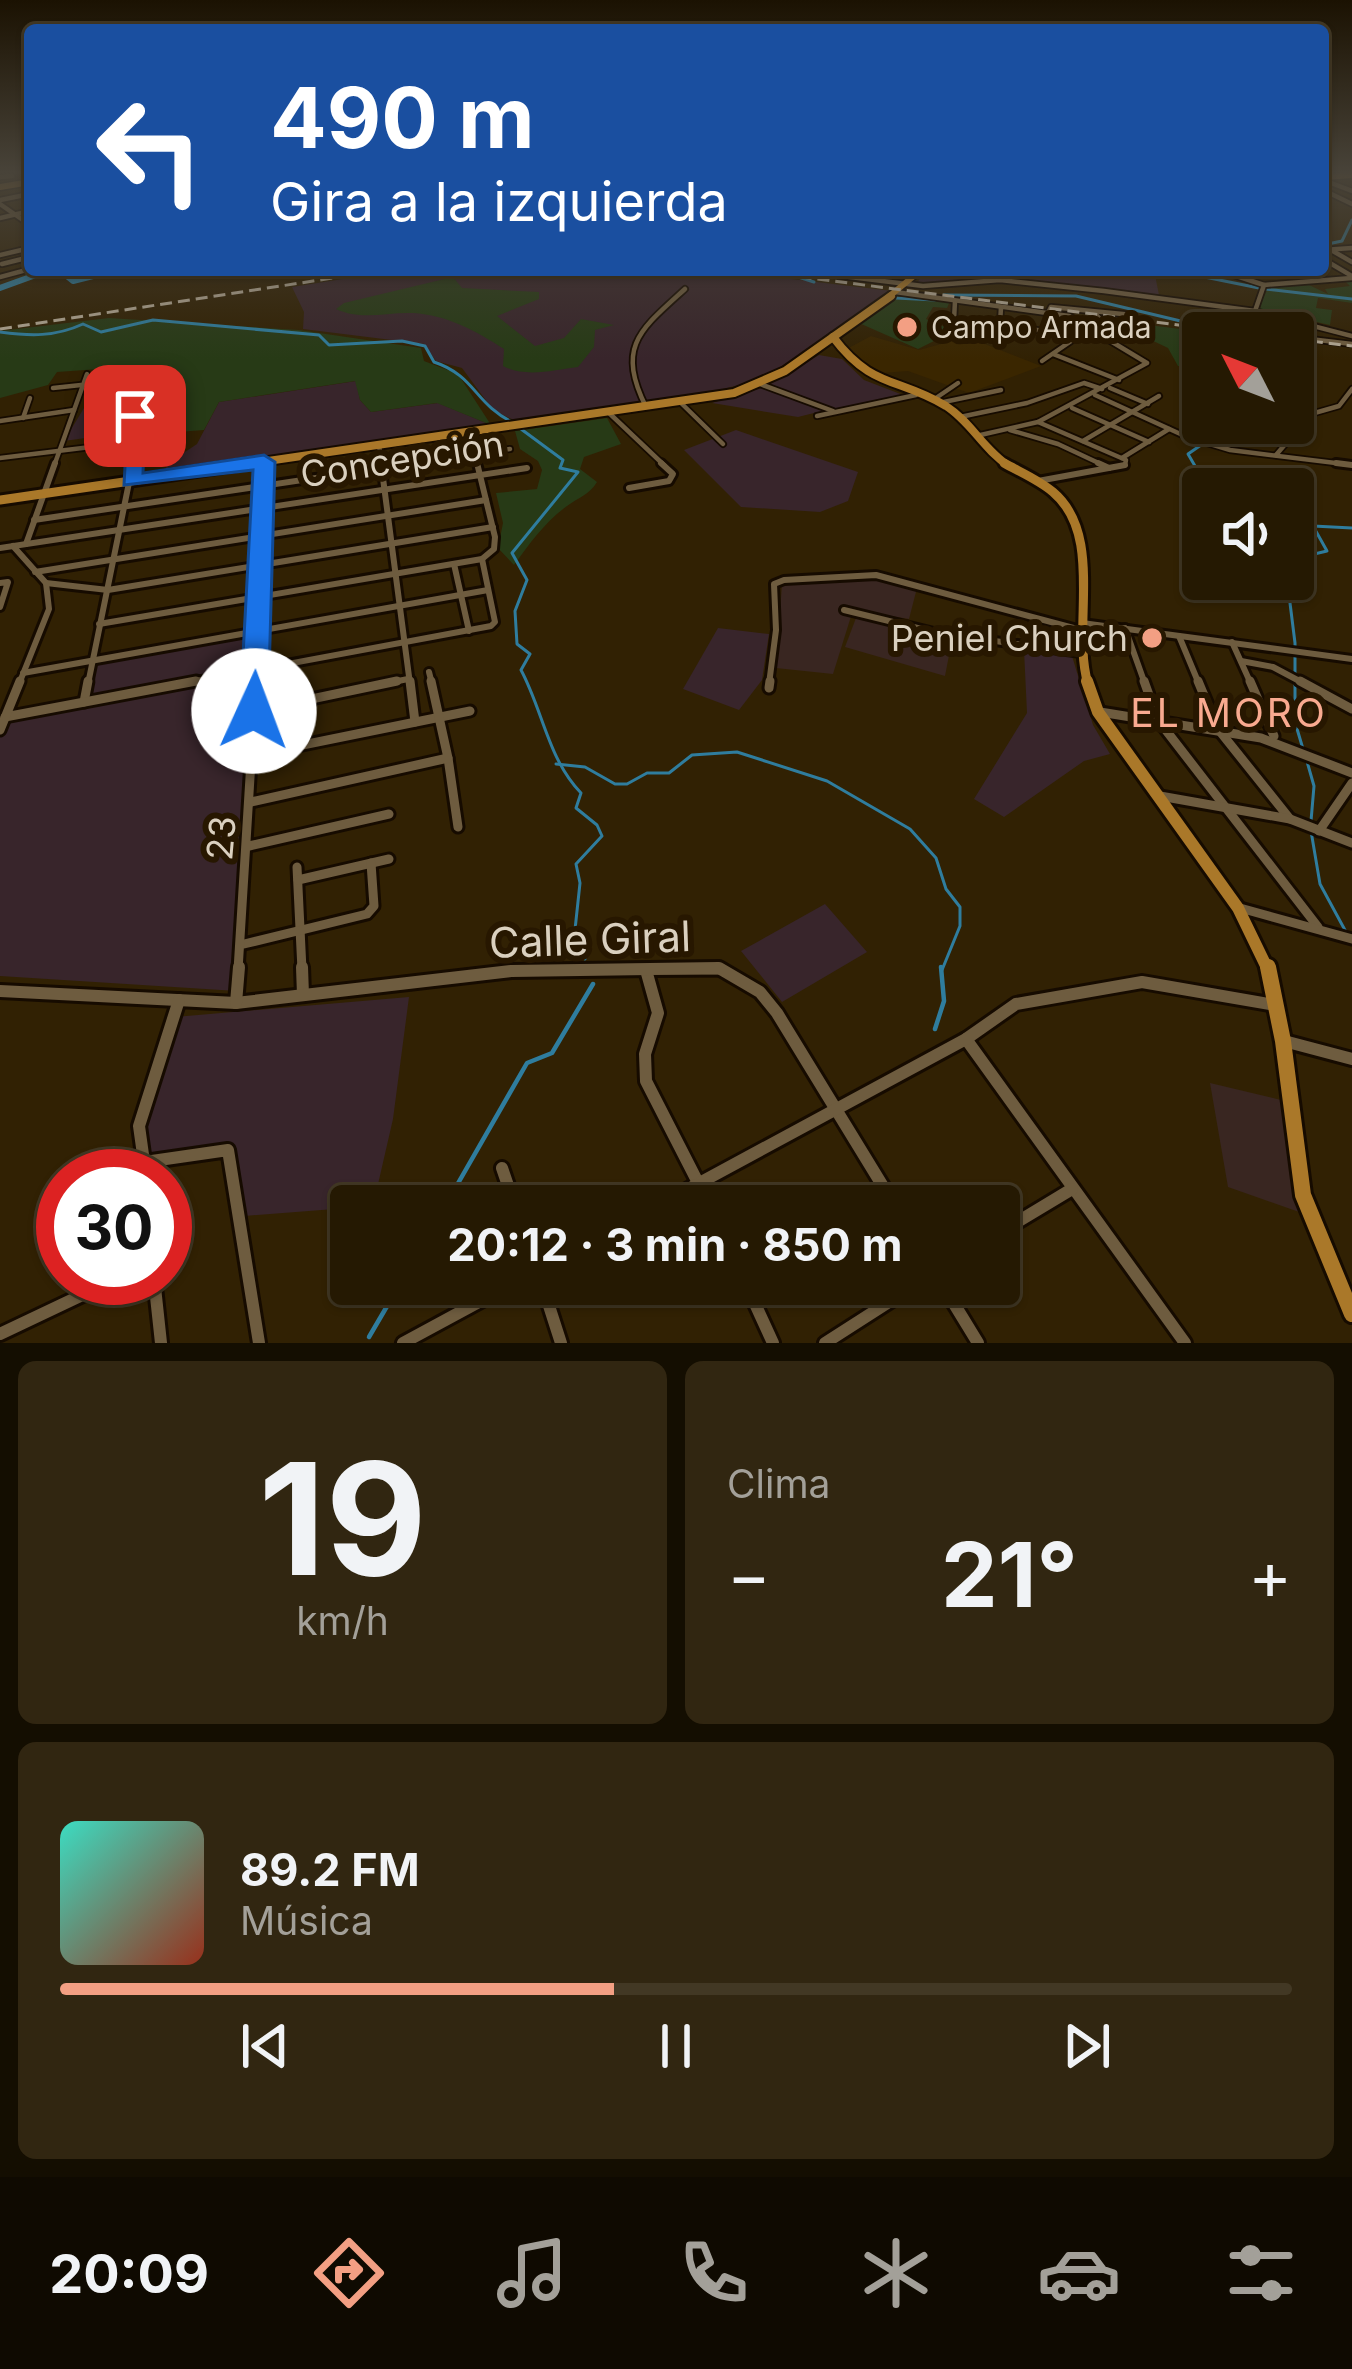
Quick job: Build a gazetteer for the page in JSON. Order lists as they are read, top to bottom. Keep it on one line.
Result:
{"streets":{"street":["Concepción","23","Calle Giral"]},"crossings":[["Concepción","23"],["23","Calle Giral"]],"districts":["EL MORO"],"places":["Campo Armada","Peniel Church"],"north":"top left","page":{"turn":["490 m","Gira a la izquierda"],"limit":"30","trip":"20:12 · 3 min · 850 m","tile":[["19","km/h"],"Clima"],"heat":["−","21°","+"],"song":["89.2 FM","Música"],"tabs":"20:09"}}
